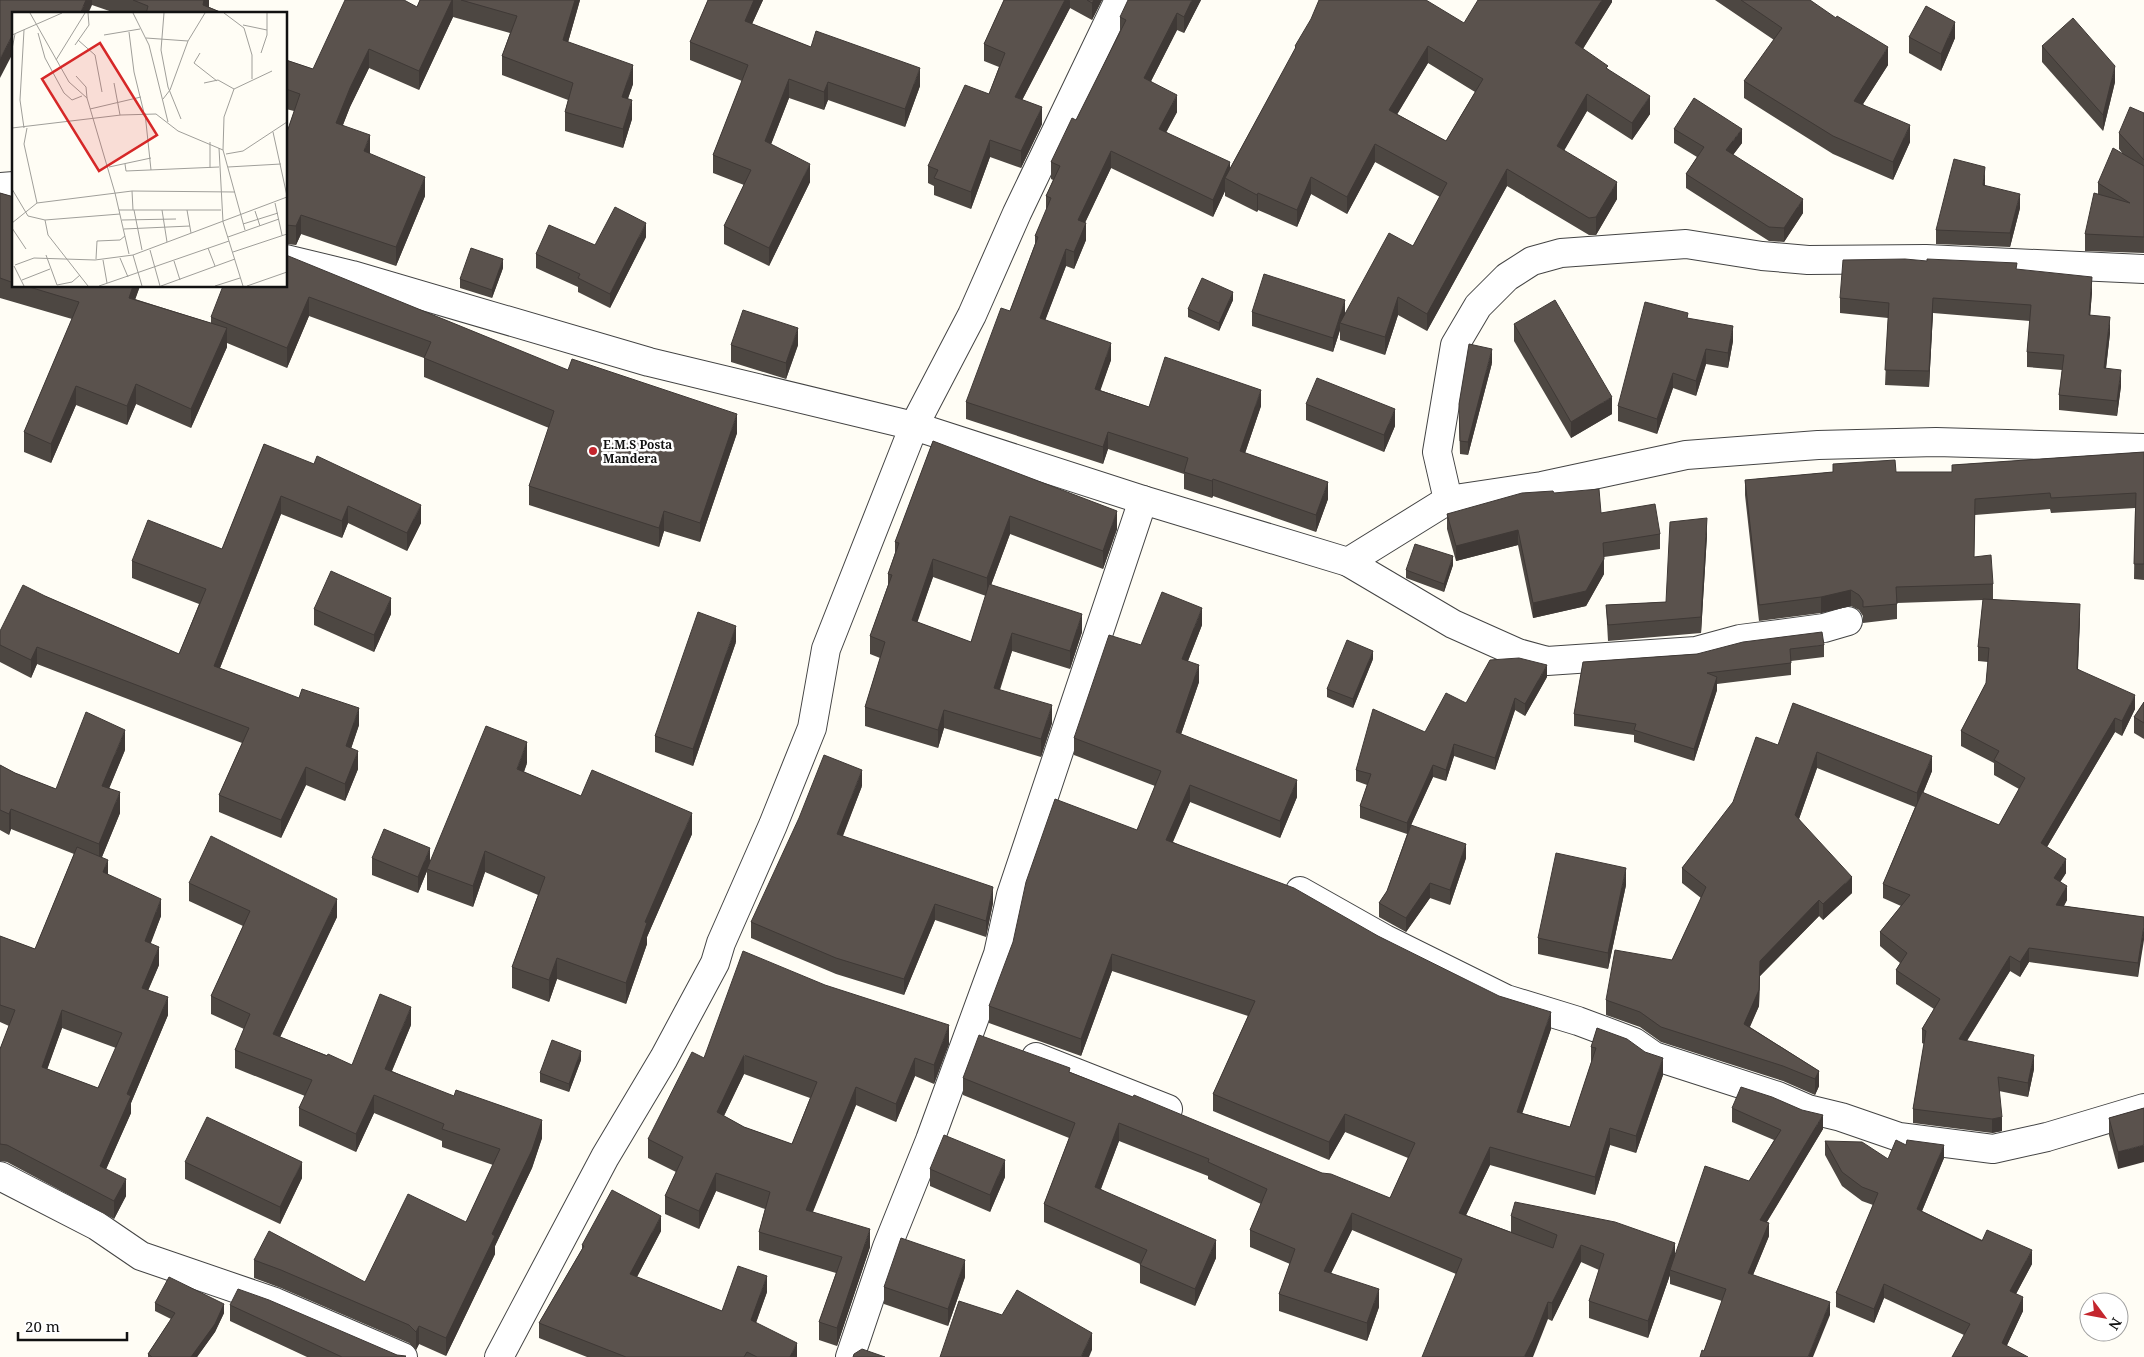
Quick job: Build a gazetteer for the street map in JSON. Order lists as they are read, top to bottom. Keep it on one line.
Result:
{"places":["E.M.S Posta Mandera"],"scale_bar":"20 m","north":"bottom right"}
